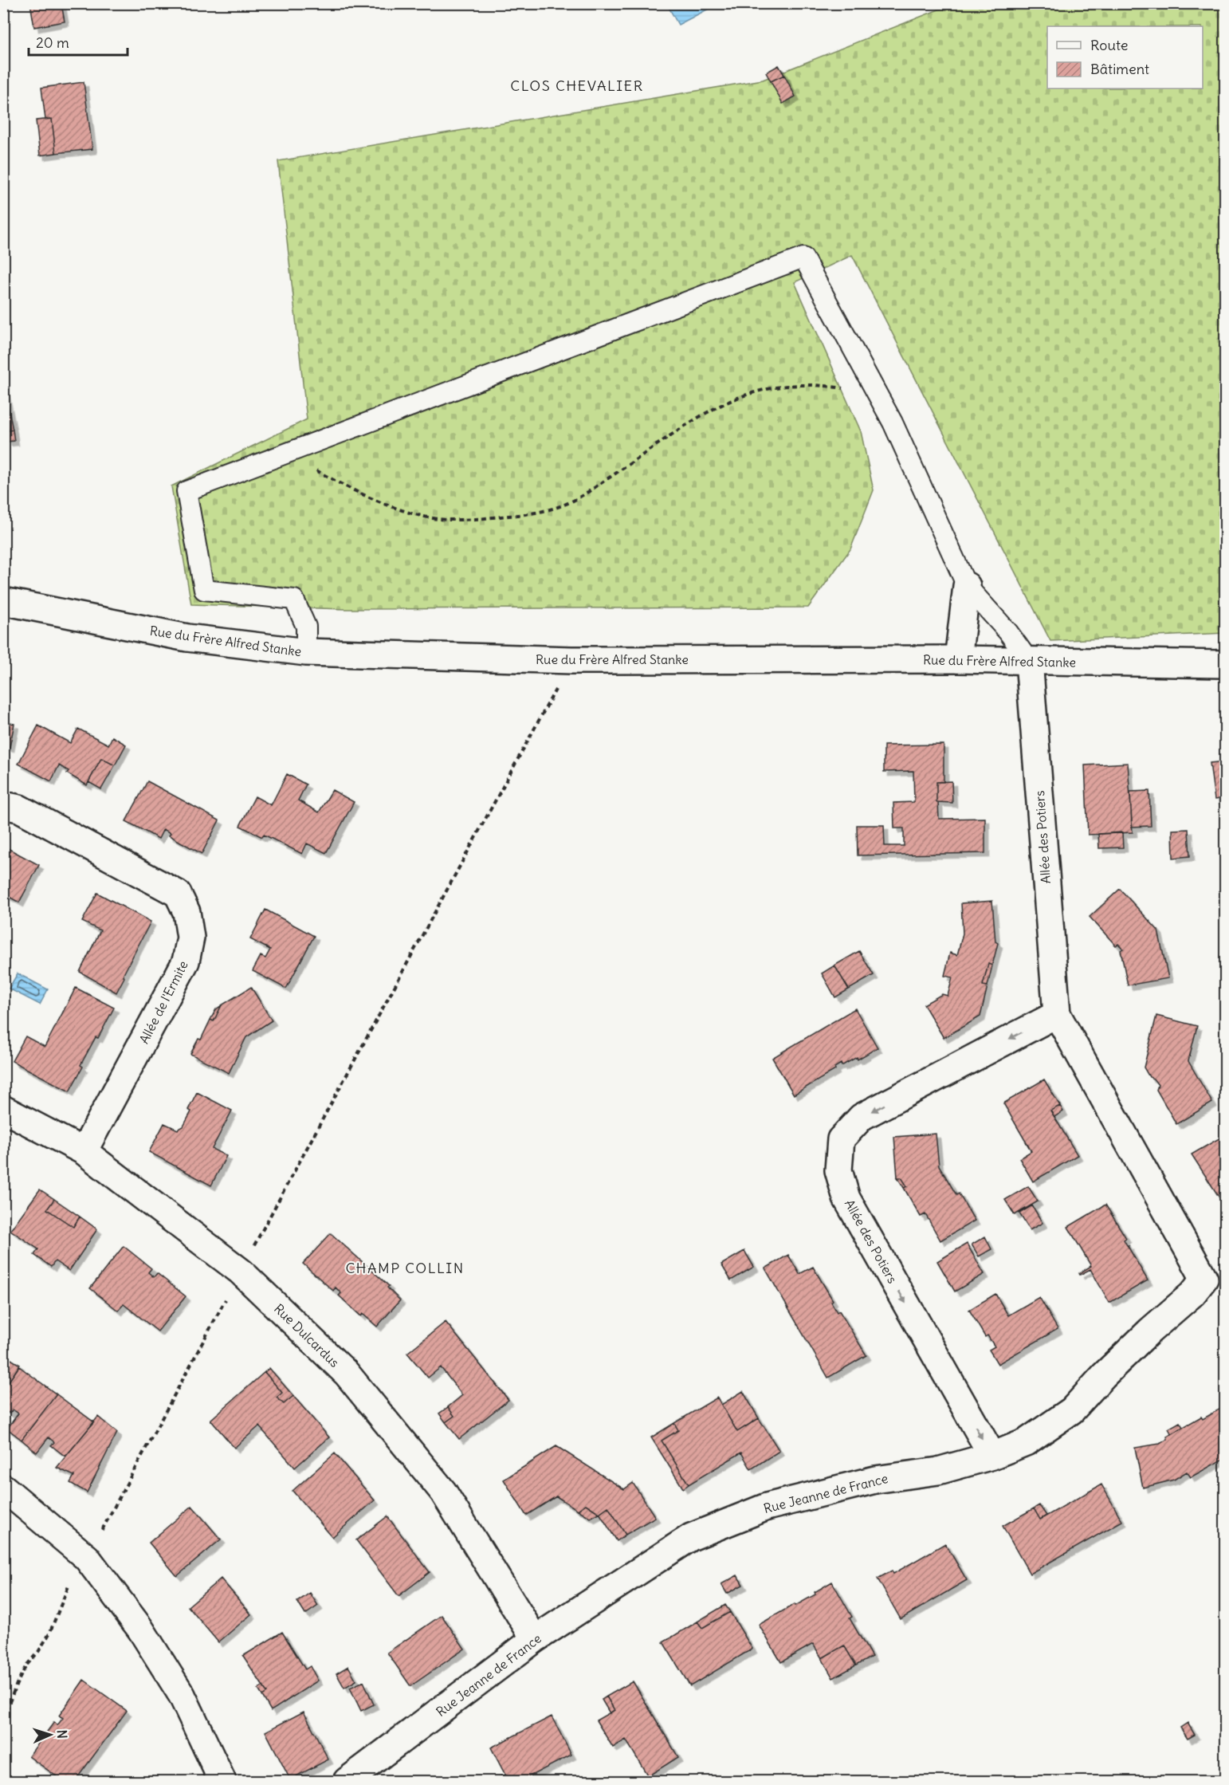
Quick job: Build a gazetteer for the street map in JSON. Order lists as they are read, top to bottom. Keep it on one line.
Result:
{"streets":{"street":["Rue du Frère Alfred Stanke","Allée des Potiers","Allée de l'Ermite","Rue Dulcardus","Rue Jeanne de France"]},"crossings":[["Rue du Frère Alfred Stanke","Allée des Potiers"],["Allée des Potiers","Rue Jeanne de France"],["Allée de l'Ermite","Rue Dulcardus"],["Rue Dulcardus","Rue Jeanne de France"]],"districts":["CLOS CHEVALIER","CHAMP COLLIN"],"legend":["Route","Bâtiment"],"scale_bar":"20 m","north":"right"}
